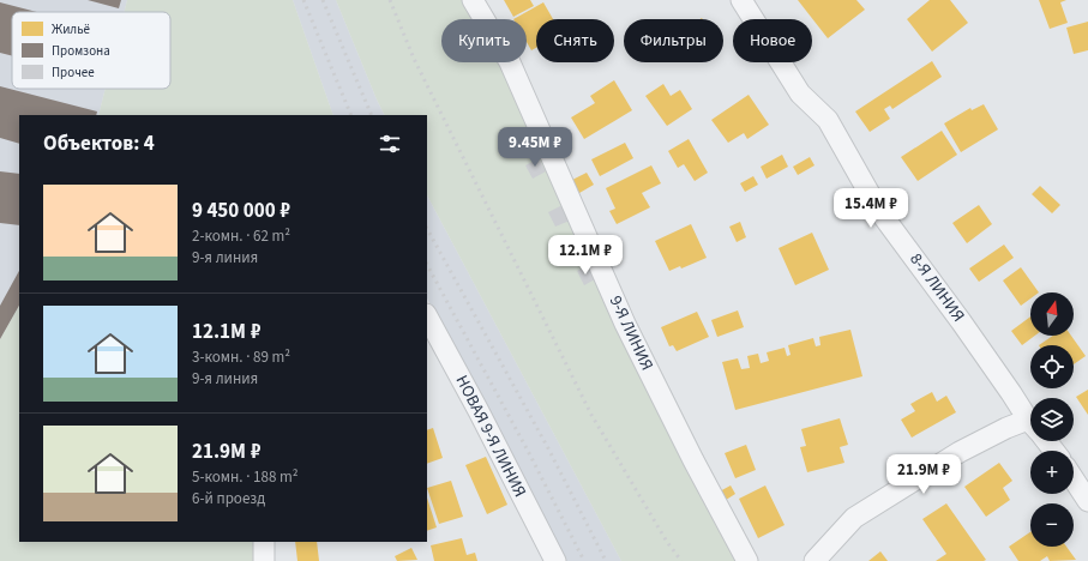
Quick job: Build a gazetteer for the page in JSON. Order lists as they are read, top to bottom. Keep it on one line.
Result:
{"streets":{"street":["8-Я ЛИНИЯ","9-Я ЛИНИЯ","НОВАЯ 9-Я ЛИНИЯ"]},"legend":["Жильё","Промзона","Прочее"],"north":"top","page":{"chip":["Купить","Снять","Фильтры","Новое"],"heading":"Объектов: 4","price":["9.45M ₽","15.4M ₽","12.1M ₽","21.9M ₽"],"list":[{"name":"9 450 000 ₽","note":"2-комн. · 62 m² · 9-я линия"},{"name":"12.1M ₽","note":"3-комн. · 89 m² · 9-я линия"},{"name":"21.9M ₽","note":"5-комн. · 188 m² · 6-й проезд"}],"map_buttons":["+","−"]}}
